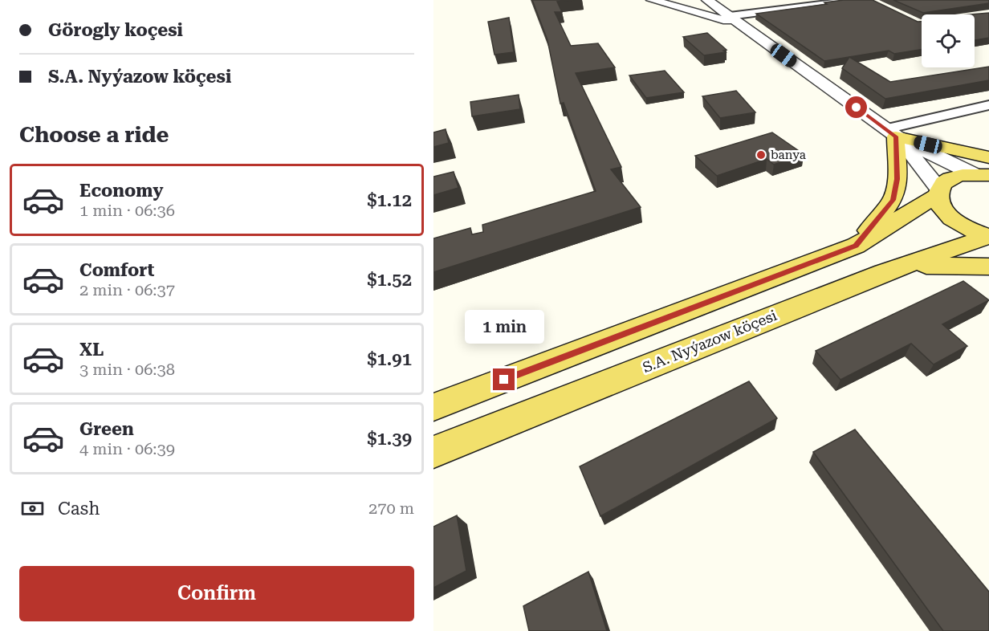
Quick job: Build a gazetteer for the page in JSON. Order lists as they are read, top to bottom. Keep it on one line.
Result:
{"streets":{"main road":["S.A. Nyýazow köçesi"]},"places":["banya"],"page":{"banner":["Görogly koçesi","S.A. Nyýazow köçesi"],"heading":"Choose a ride","list":[{"name":"Economy","note":"1 min · 06:36","value":"$1.12"},{"name":"Comfort","note":"2 min · 06:37","value":"$1.52"},{"name":"XL","note":"3 min · 06:38","value":"$1.91"},{"name":"Green","note":"4 min · 06:39","value":"$1.39"}],"bubble":"1 min","pay":["Cash","270 m"],"buttons":"Confirm"}}
